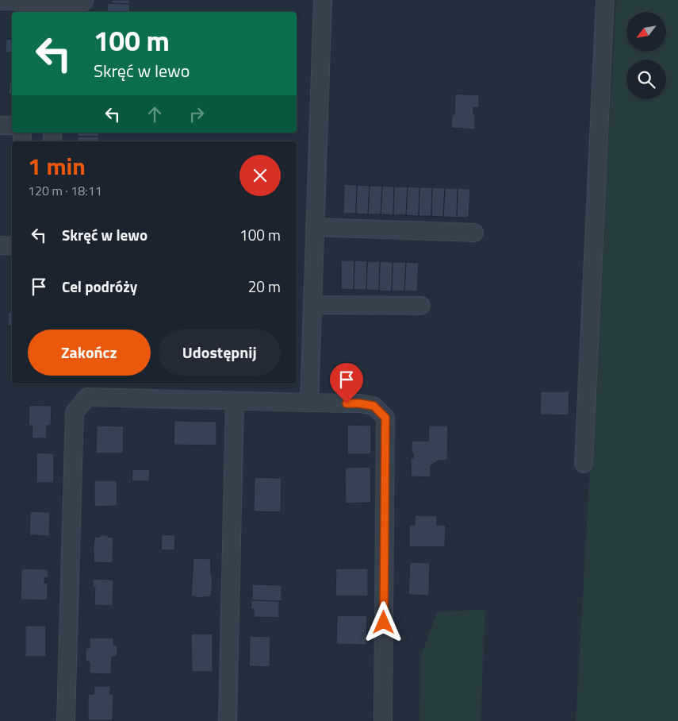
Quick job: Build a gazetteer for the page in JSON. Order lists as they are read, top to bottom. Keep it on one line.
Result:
{"north":"bottom left","page":{"turn":["100 m","Skręć w lewo"],"heading":["1 min","120 m · 18:11"],"list":[{"name":"Skręć w lewo","value":"100 m"},{"name":"Cel podróży","value":"20 m"}],"buttons":["Zakończ","Udostępnij"]}}
